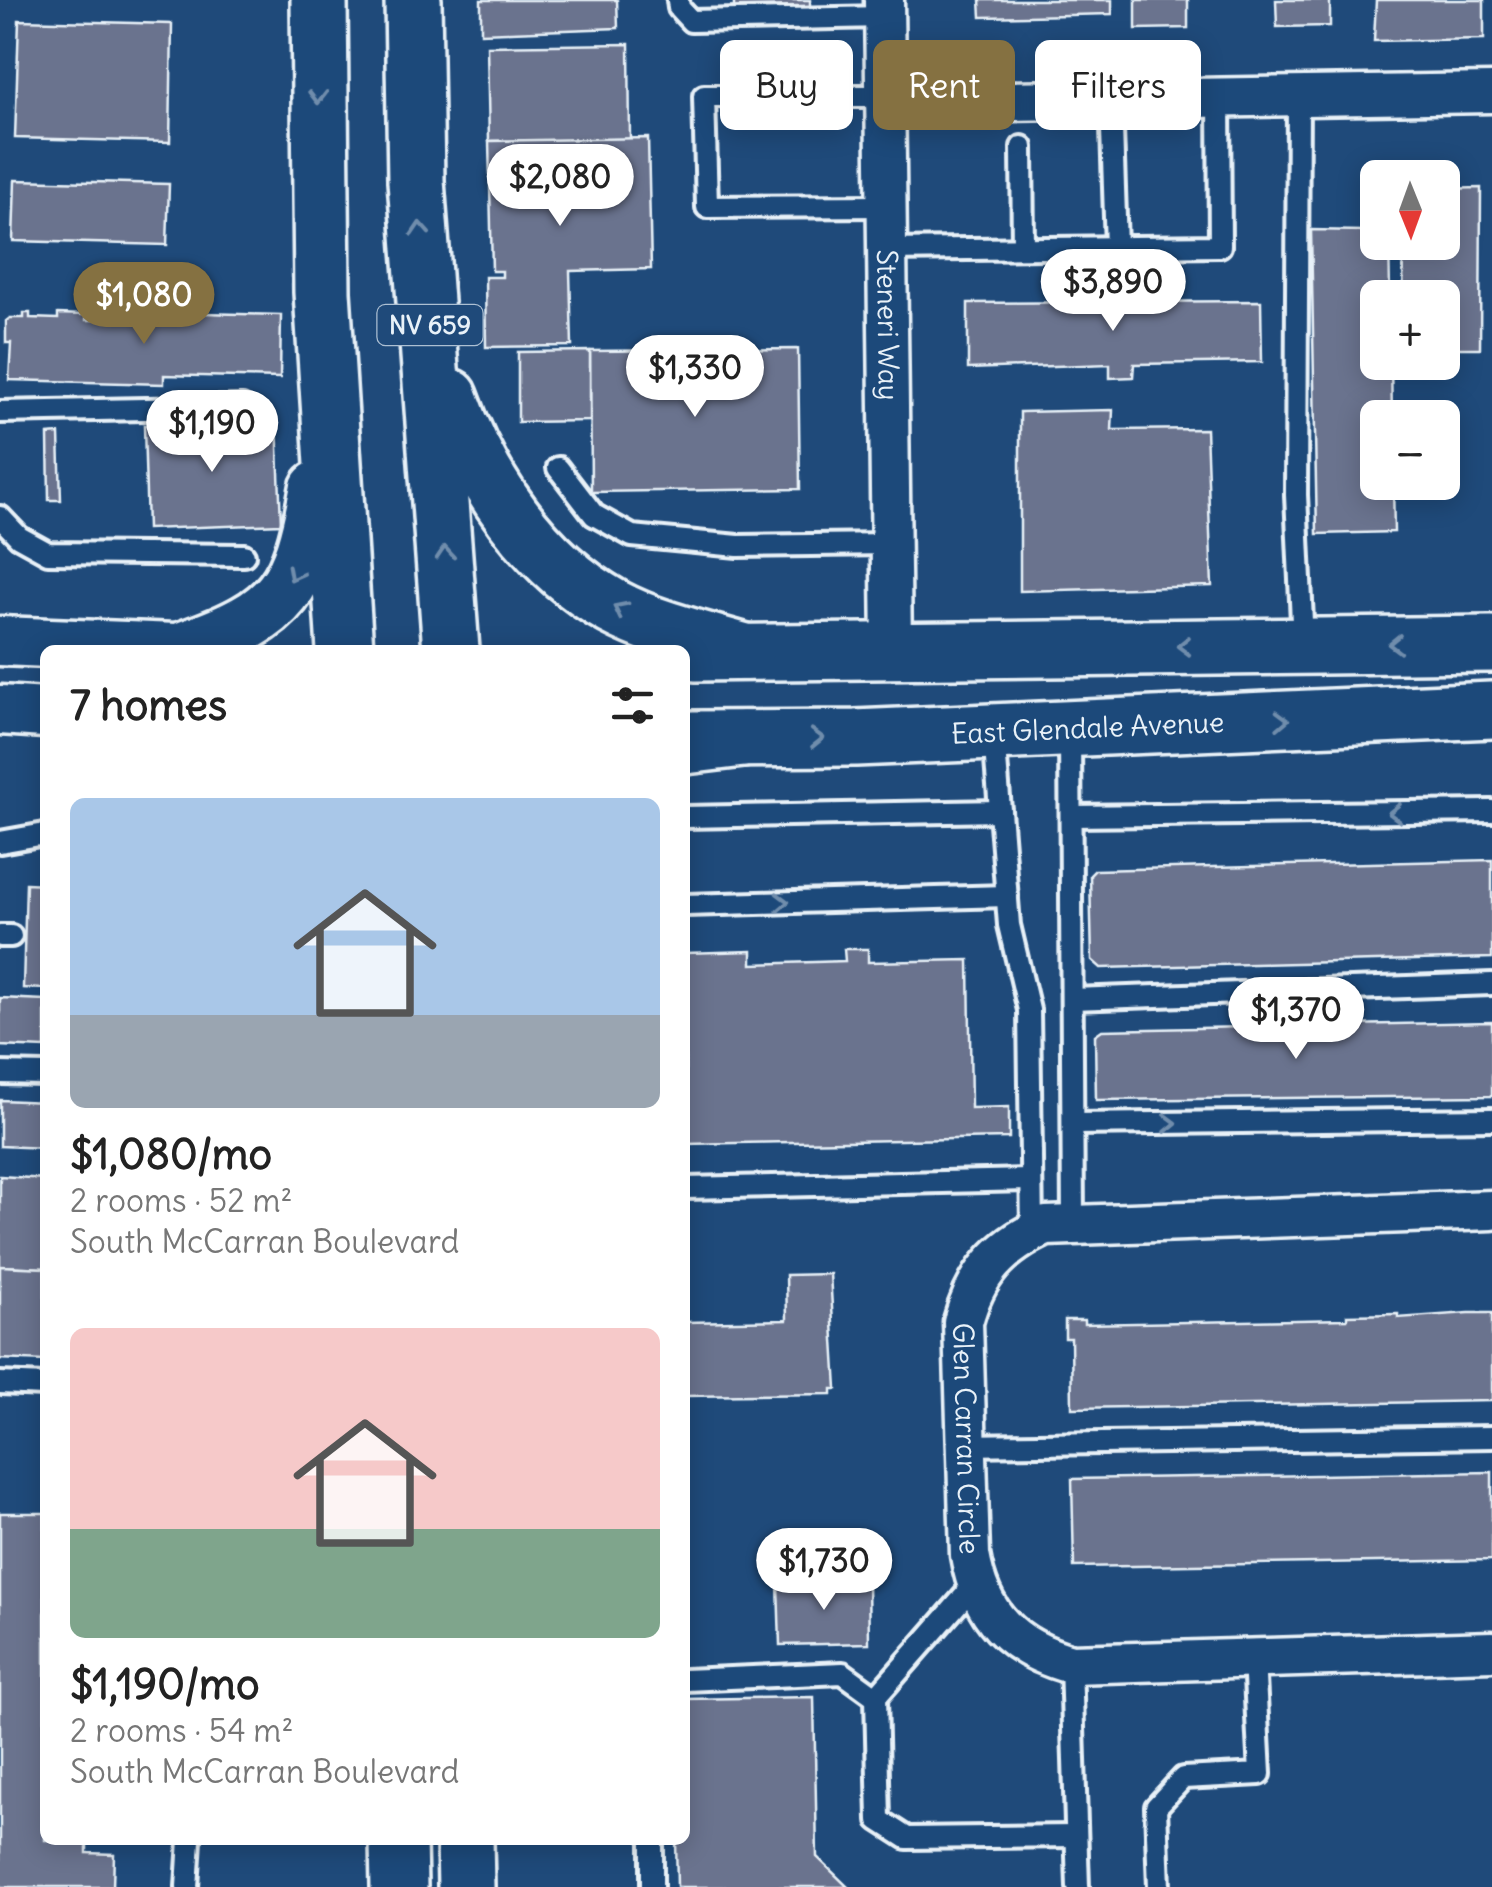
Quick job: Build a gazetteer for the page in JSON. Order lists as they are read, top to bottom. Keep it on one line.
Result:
{"streets":{"main road":["NV 659","East Glendale Avenue"],"street":["Steneri Way","Glen Carran Circle"]},"north":"bottom","page":{"chip":["Buy","Rent","Filters"],"price":["$2,080","$3,890","$1,080","$1,330","$1,190","$1,370","$1,730"],"map_buttons":["+","−"],"heading":"7 homes","list":[{"name":"$1,080/mo","note":"2 rooms · 52 m² · South McCarran Boulevard"},{"name":"$1,190/mo","note":"2 rooms · 54 m² · South McCarran Boulevard"}]}}
